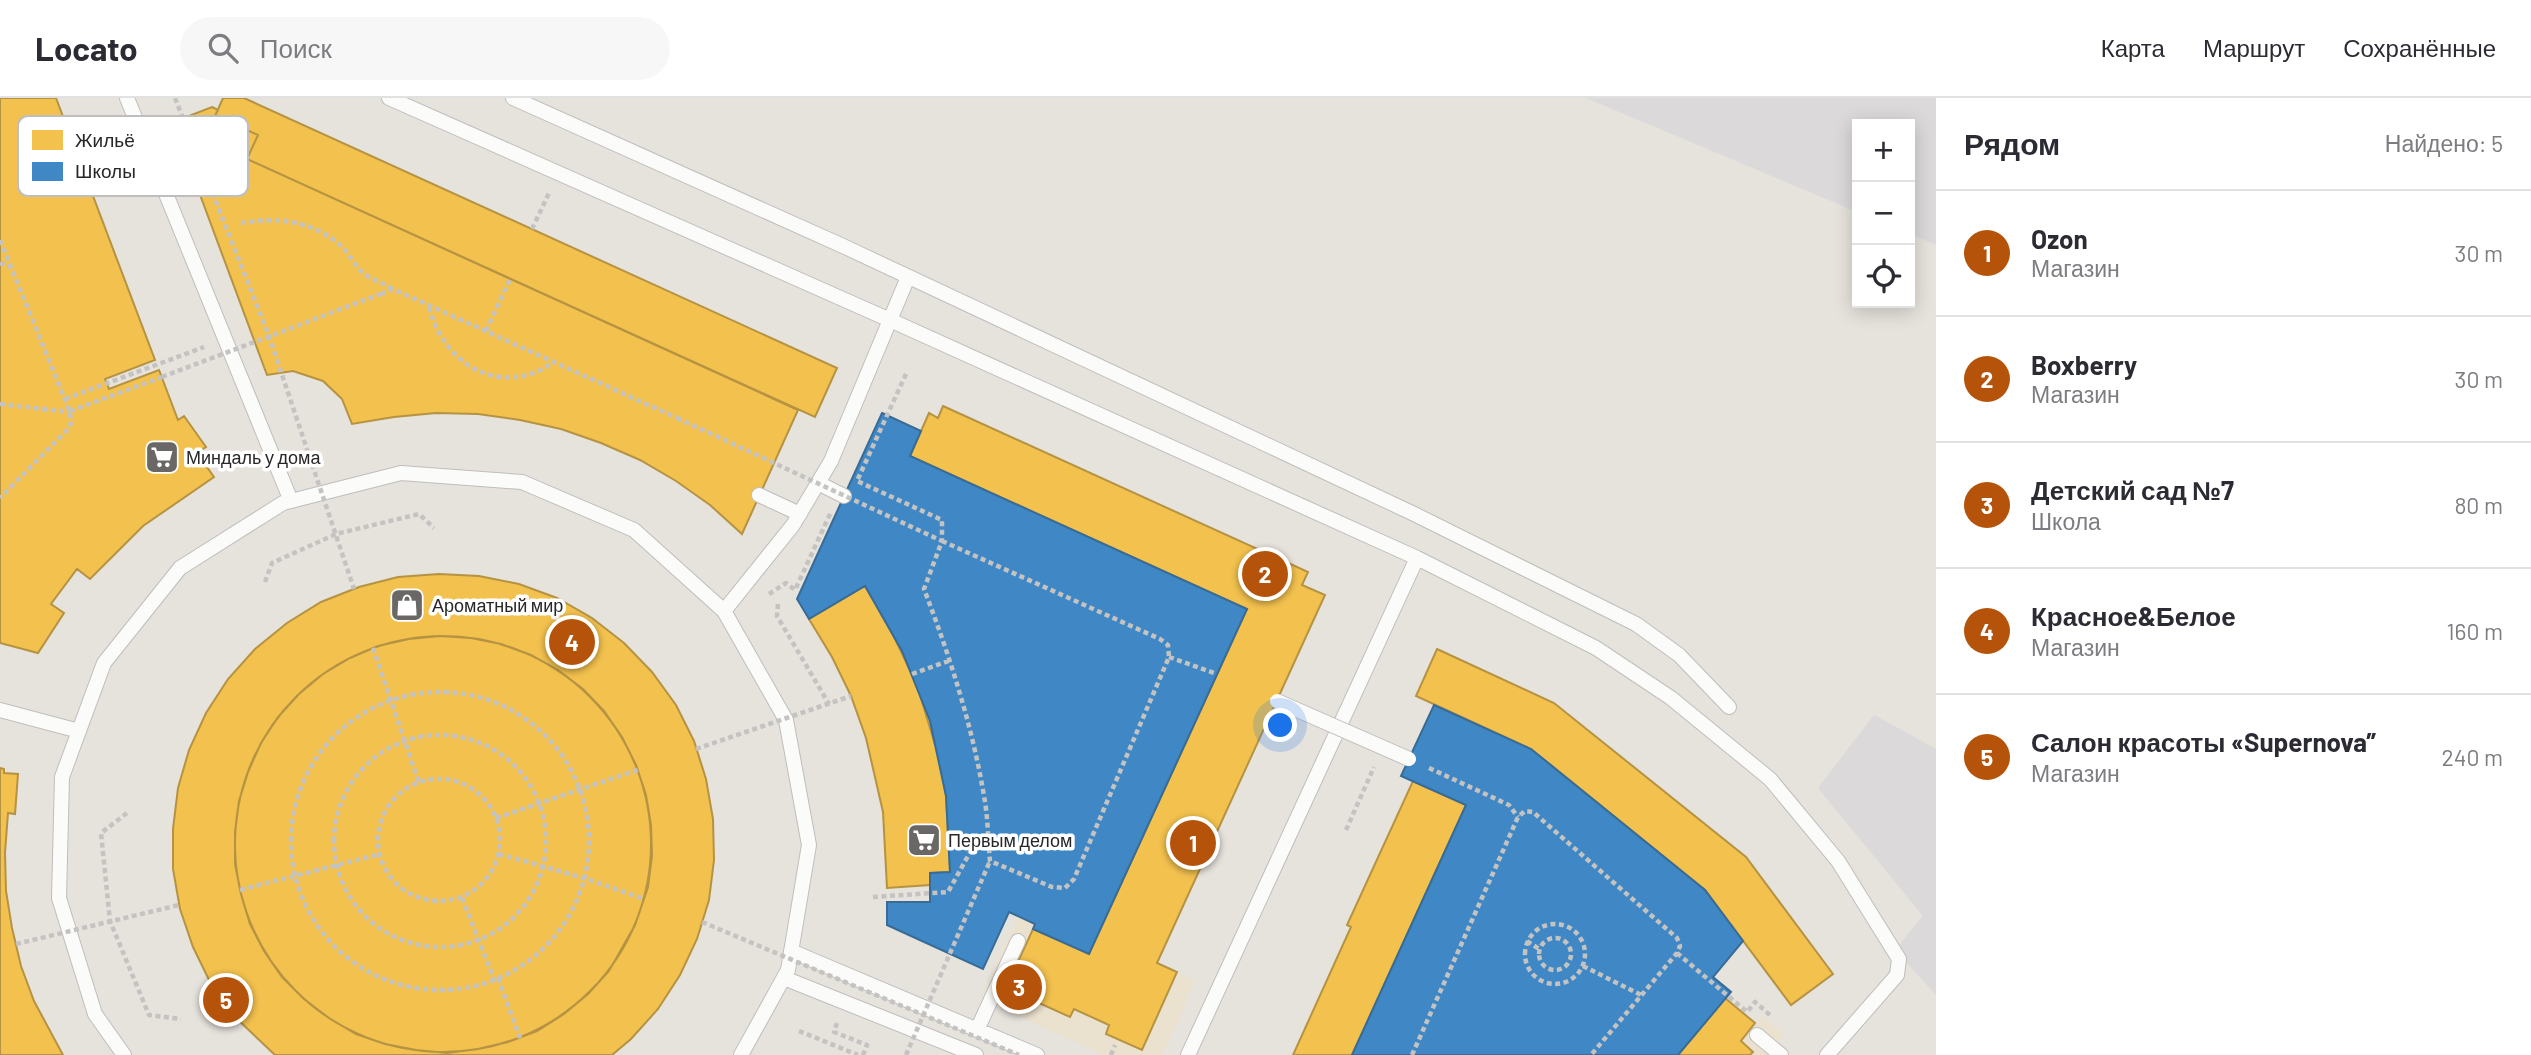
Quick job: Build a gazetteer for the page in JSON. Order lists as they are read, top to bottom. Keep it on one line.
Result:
{"places":{"supermarket":["Миндаль у дома","Первым делом"],"shop":["Ароматный мир"]},"legend":["Жильё","Школы"],"page":{"header":"Locato","search":"Поиск","nav":["Карта","Маршрут","Сохранённые"],"heading":["Рядом","Найдено: 5"],"map_buttons":["+","−"],"list":[{"mark":"1","name":"Ozon","note":"Магазин","value":"30 m"},{"mark":"2","name":"Boxberry","note":"Магазин","value":"30 m"},{"mark":"3","name":"Детский сад №7","note":"Школа","value":"80 m"},{"mark":"4","name":"Красное&Белое","note":"Магазин","value":"160 m"},{"mark":"5","name":"Салон красоты «Supernova”","note":"Магазин","value":"240 m"}],"pins":["2","4","1","3","5"]}}
